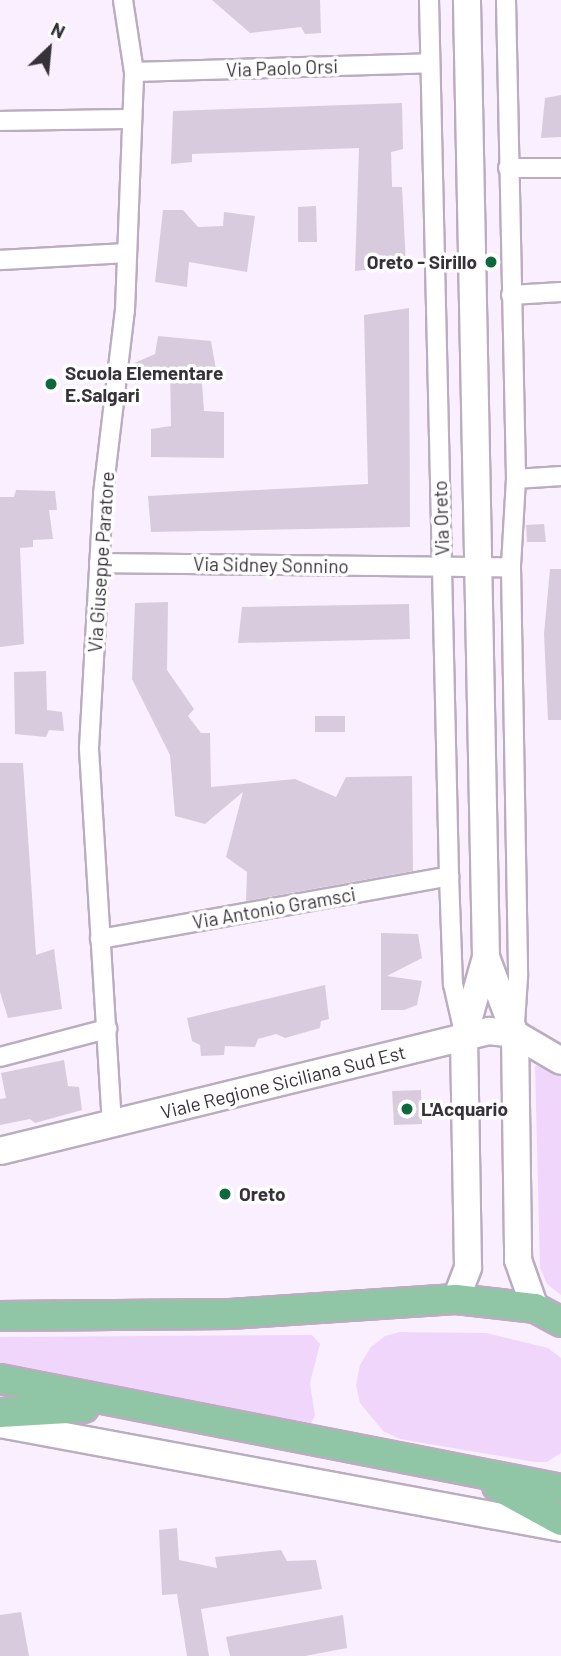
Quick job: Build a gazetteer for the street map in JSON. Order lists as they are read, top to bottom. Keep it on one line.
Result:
{"streets":{"street":["Via Paolo Orsi","Via Oreto","Via Giuseppe Paratore","Via Sidney Sonnino","Via Antonio Gramsci","Viale Regione Siciliana Sud Est"]},"crossings":[["Via Paolo Orsi","Via Oreto"],["Via Paolo Orsi","Via Giuseppe Paratore"],["Via Oreto","Via Sidney Sonnino"],["Via Oreto","Via Antonio Gramsci"],["Via Oreto","Viale Regione Siciliana Sud Est"],["Via Giuseppe Paratore","Via Sidney Sonnino"],["Via Giuseppe Paratore","Via Antonio Gramsci"],["Via Giuseppe Paratore","Viale Regione Siciliana Sud Est"]],"places":["Oreto - Sirillo","Scuola Elementare E.Salgari","L'Acquario","Oreto"],"north":"top right"}
